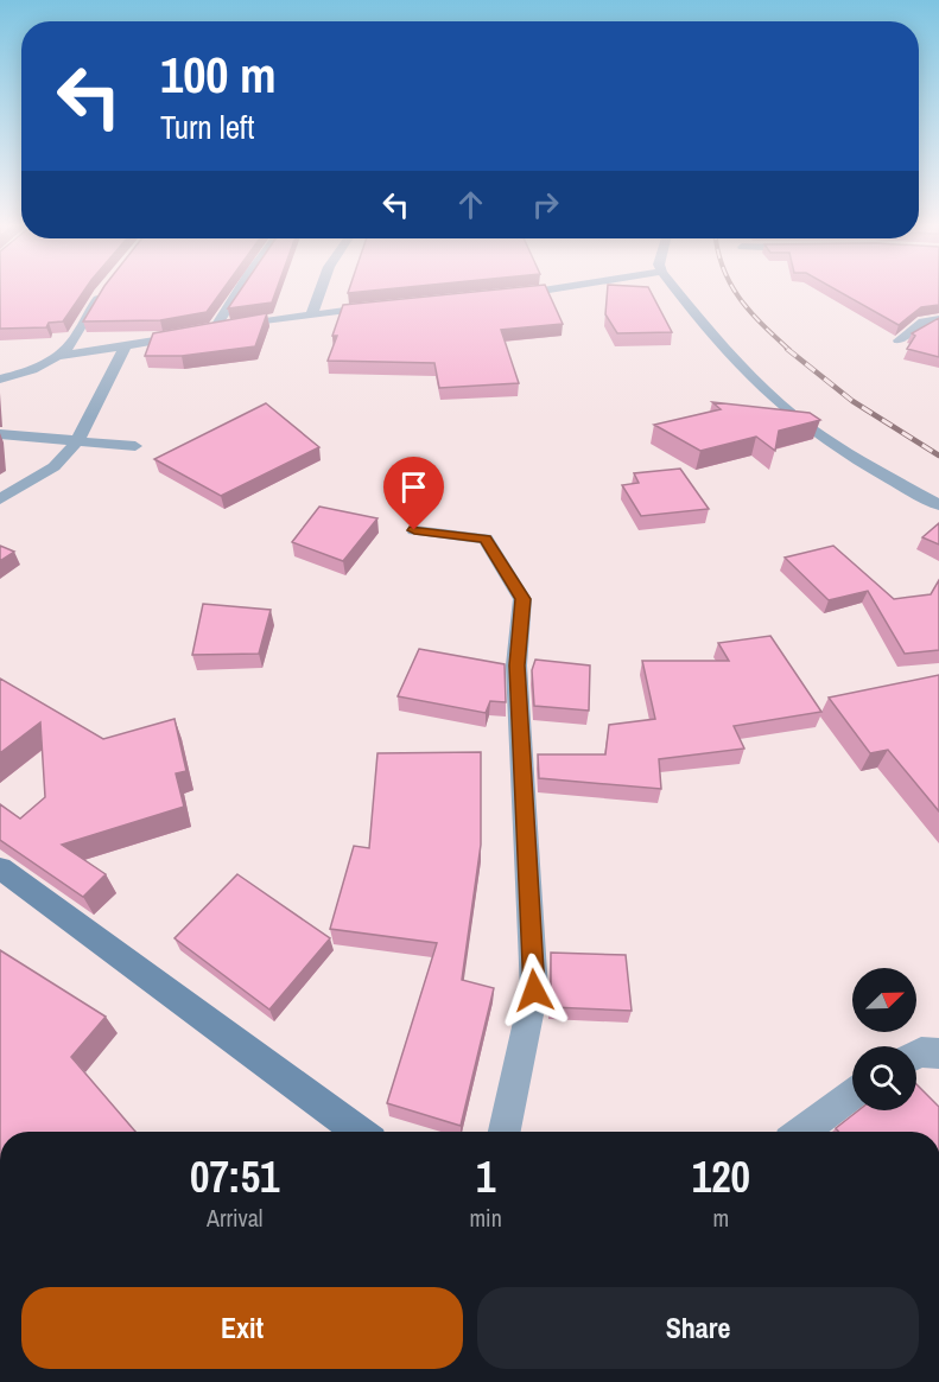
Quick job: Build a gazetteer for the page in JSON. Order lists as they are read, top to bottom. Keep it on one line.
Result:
{"north":"top right","page":{"turn":["100 m","Turn left"],"eta":["07:51","Arrival","1","min","120","m"],"buttons":["Exit","Share"]}}
